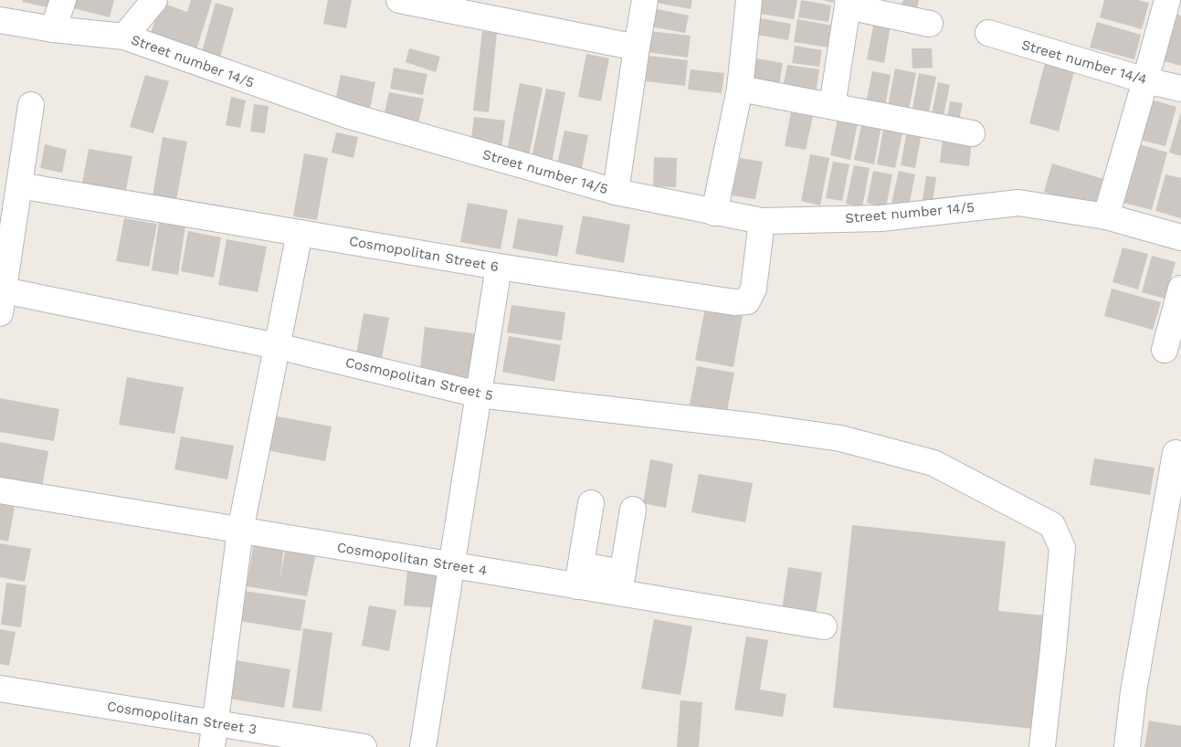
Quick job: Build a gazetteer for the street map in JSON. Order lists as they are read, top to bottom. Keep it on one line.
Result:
{"streets":{"street":["Street number 14/5","Street number 14/4","Cosmopolitan Street 6","Cosmopolitan Street 5","Cosmopolitan Street 4","Cosmopolitan Street 3"]},"crossings":[["Street number 14/5","Cosmopolitan Street 6"]]}
